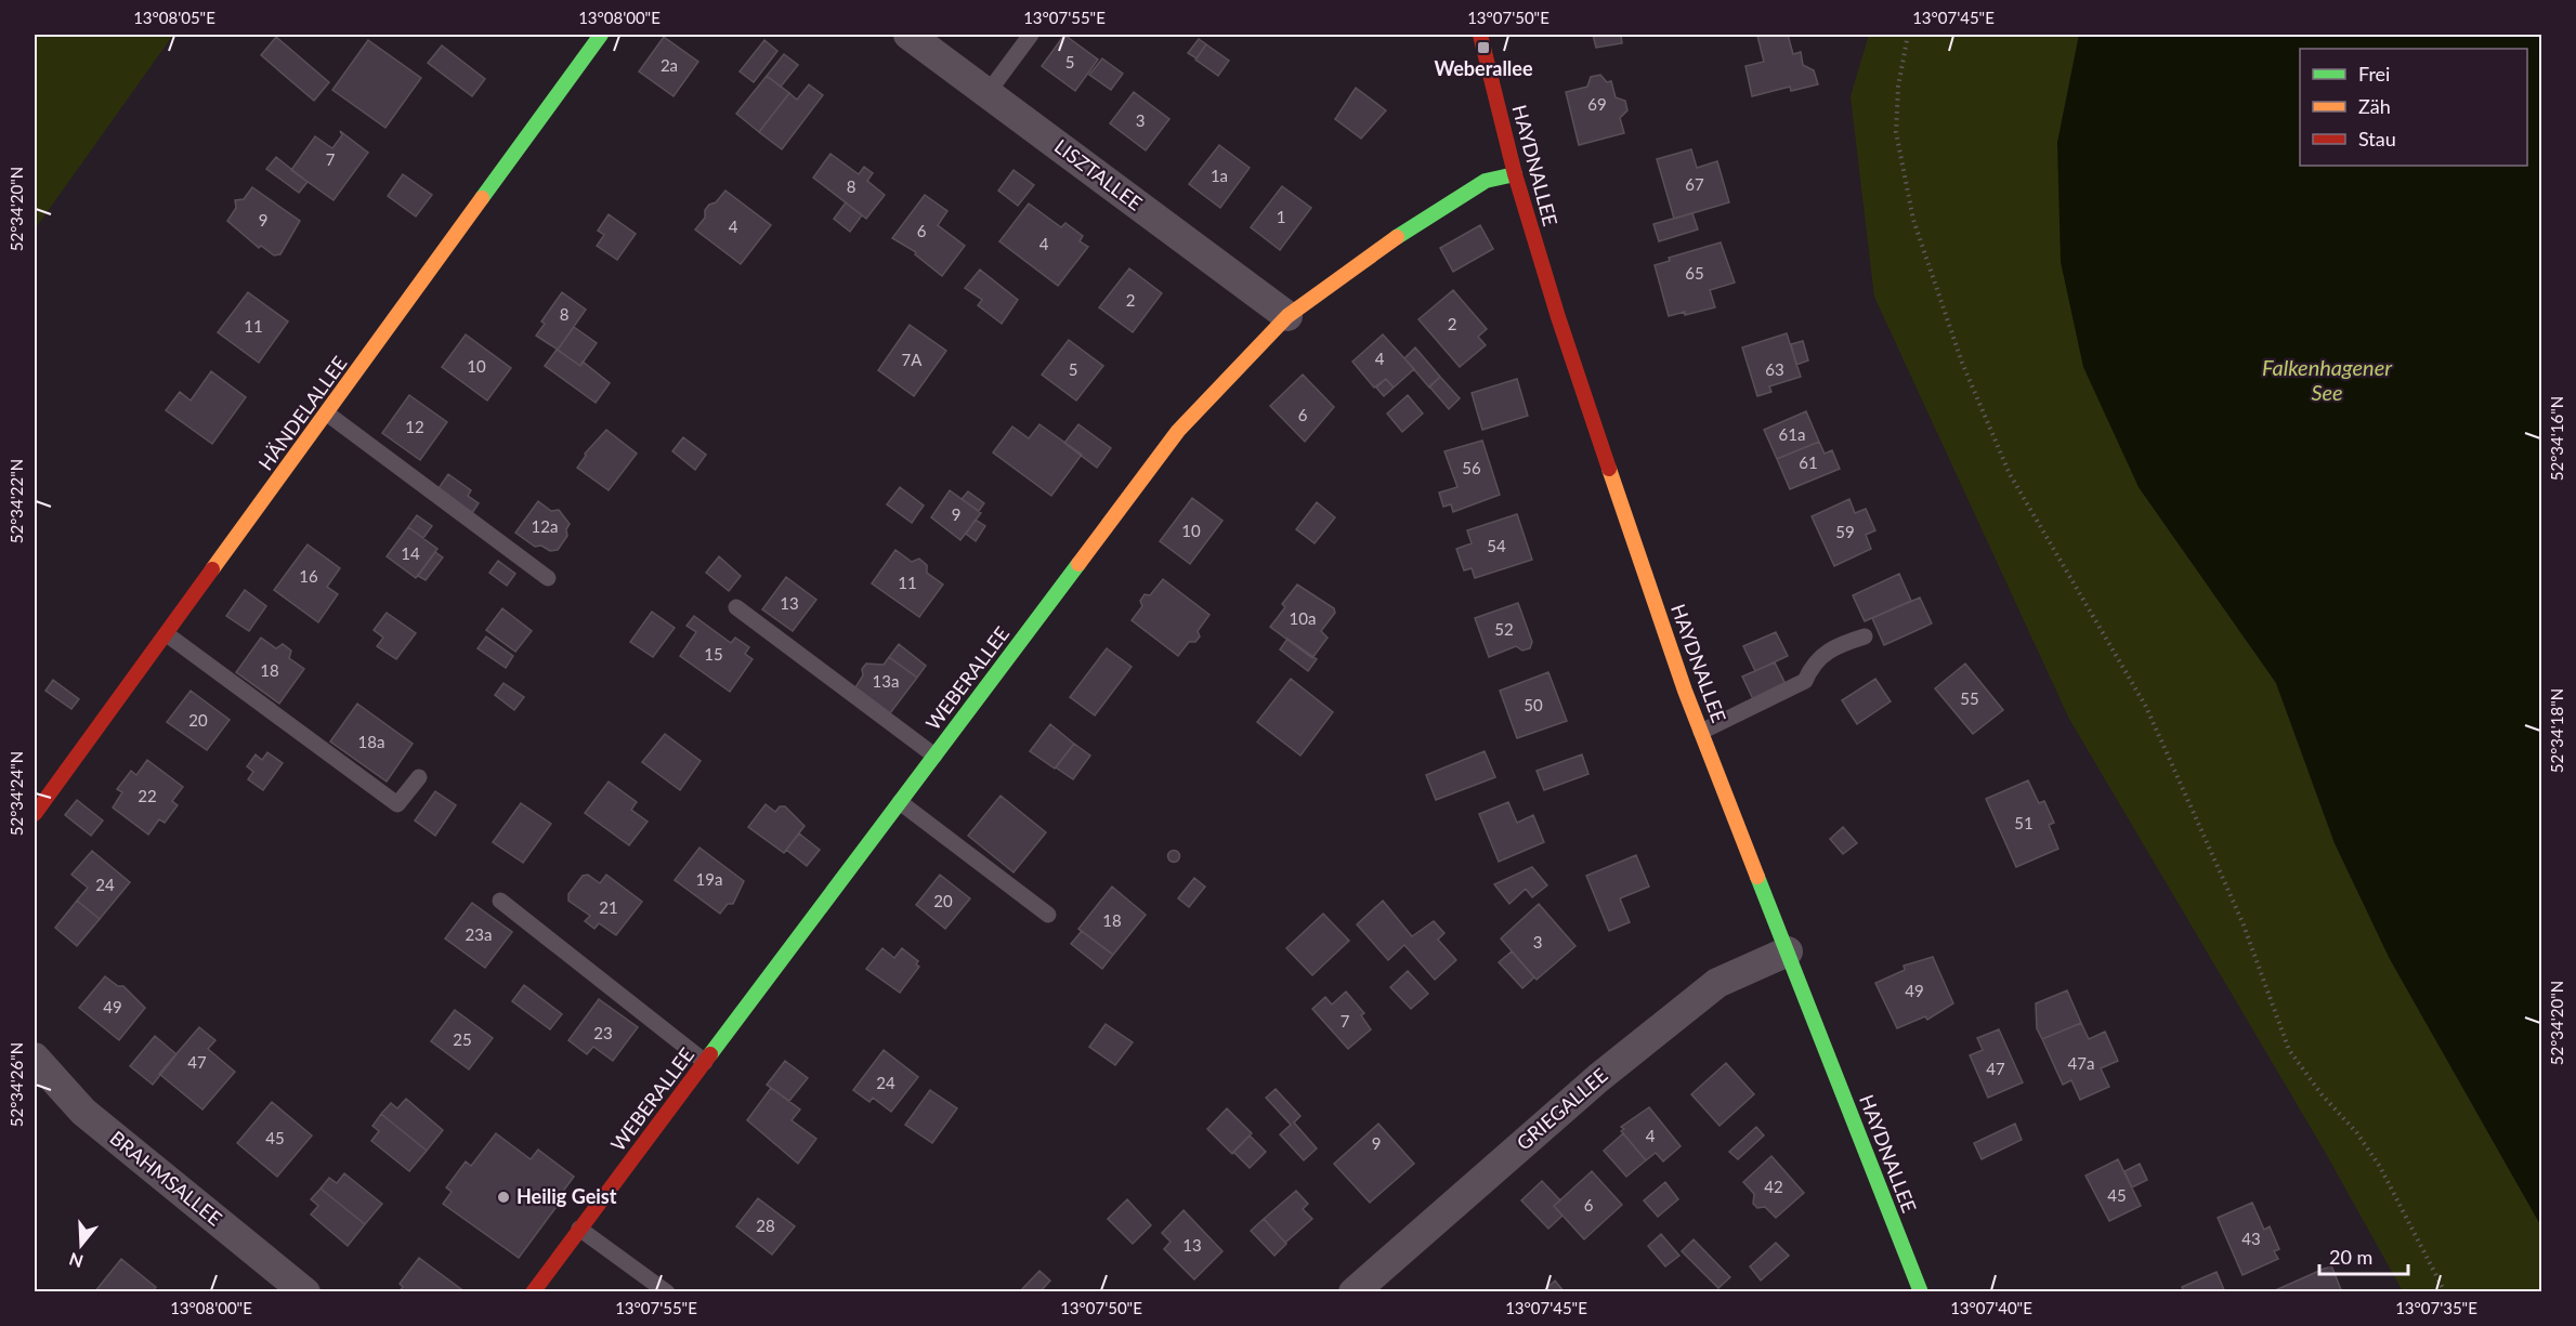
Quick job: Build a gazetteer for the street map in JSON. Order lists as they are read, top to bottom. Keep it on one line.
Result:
{"streets":{"street":["HAYDNALLEE","LISZTALLEE","HÄNDELALLEE","WEBERALLEE","GRIEGALLEE","BRAHMSALLEE"]},"crossings":[["HAYDNALLEE","WEBERALLEE"],["HAYDNALLEE","GRIEGALLEE"],["LISZTALLEE","WEBERALLEE"]],"water":["Falkenhagener See"],"places":{"transit":["Weberallee"],"other":["Heilig Geist"]},"house_numbers":["5","2a","69","3","7","1a","67","8","1","9","4","6","4","65","2","8","2","11","4","7A","10","5","63","6","12","61a","61","56","9","12a","10","59","54","14","16","11","13","10a","52","15","18","13a","55","50","20","18a","22","51","19a","24","20","21","18","23a","3","49","49","7","23","25","47","47a","47","24","4","45","9","42","45","6","28","43","13"],"legend":["Frei","Zäh","Stau"],"scale_bar":"20 m","north":"bottom","coordinates":["13°08'05\"E","13°08'00\"E","13°07'55\"E","13°07'50\"E","13°07'45\"E","52°34'20\"N","52°34'16\"N","52°34'22\"N","52°34'18\"N","52°34'24\"N","52°34'26\"N","13°07'40\"E","13°07'35\"E"]}
